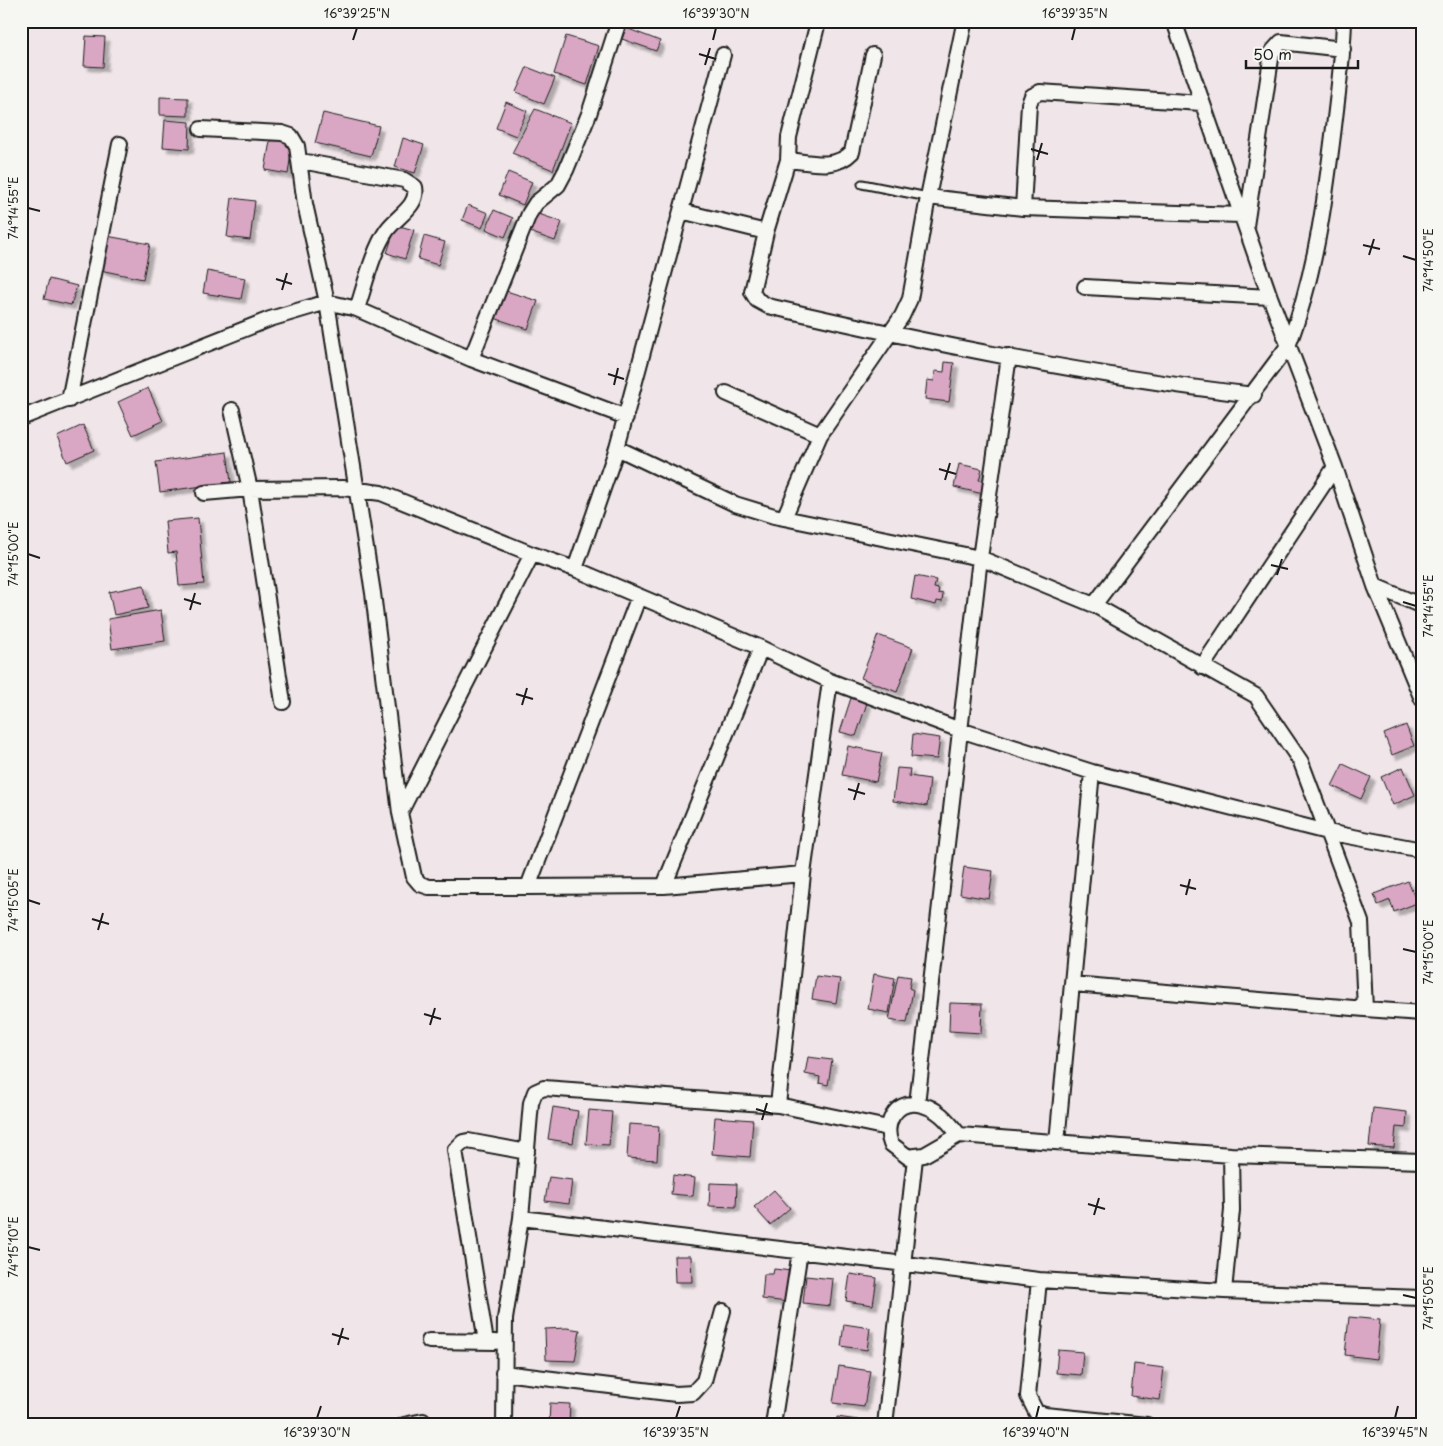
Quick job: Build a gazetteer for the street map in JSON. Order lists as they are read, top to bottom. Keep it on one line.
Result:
{"scale_bar":"50 m","coordinates":["16°39'25\"N","16°39'30\"N","16°39'35\"N","74°14'55\"E","74°14'50\"E","74°15'00\"E","74°15'05\"E","74°15'10\"E","16°39'40\"N","16°39'45\"N"]}
